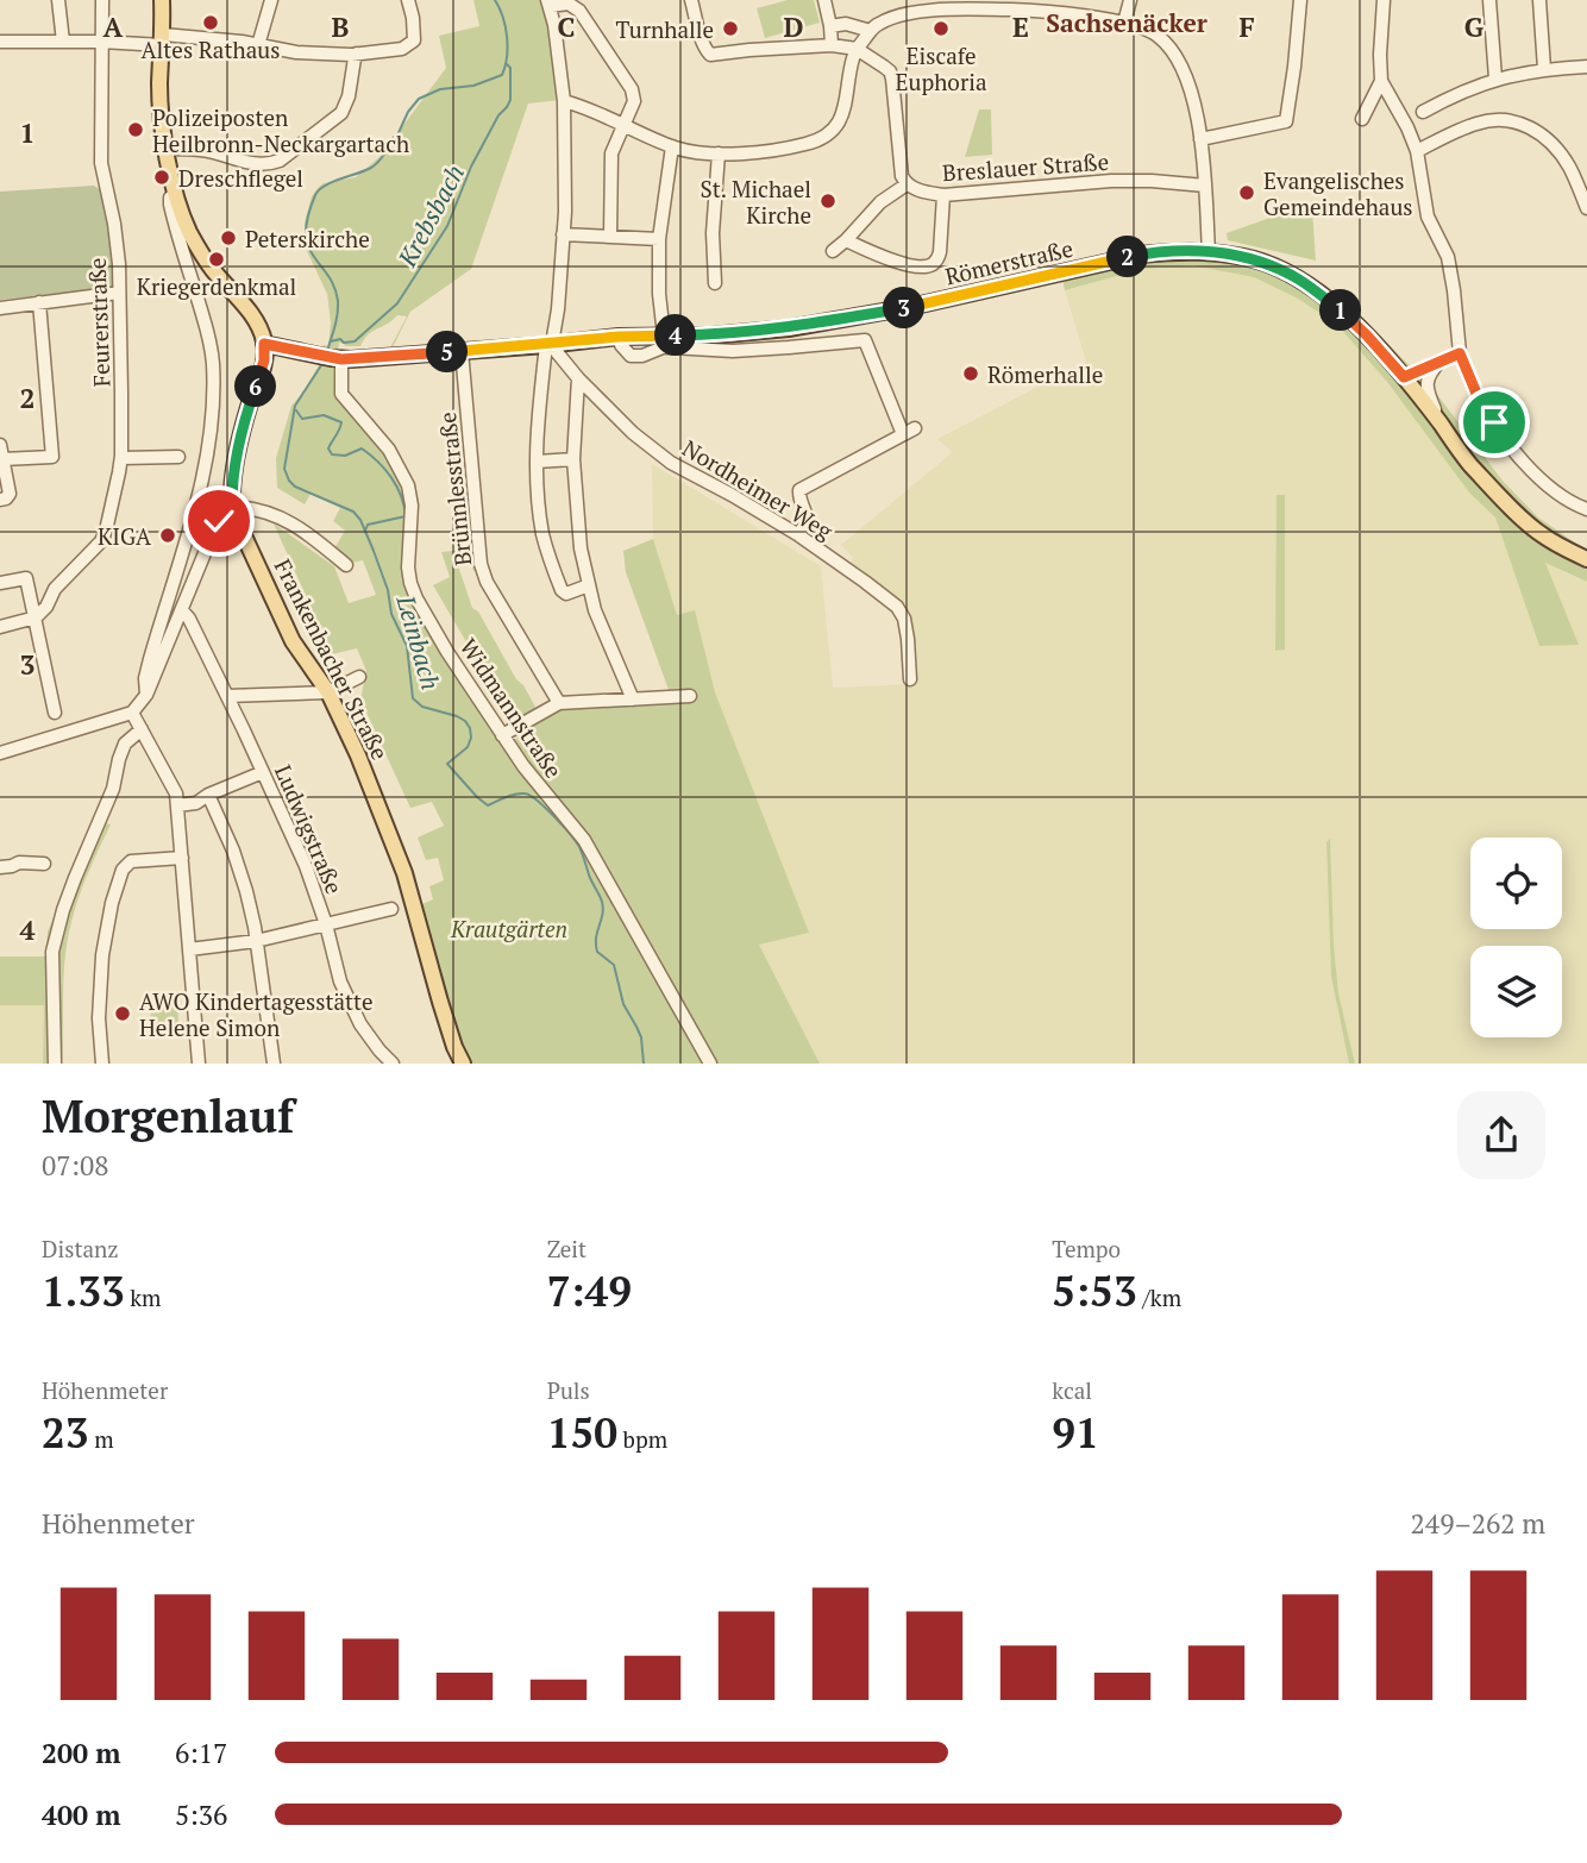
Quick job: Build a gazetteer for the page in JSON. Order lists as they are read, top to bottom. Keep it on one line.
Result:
{"streets":{"main road":["Römerstraße","Frankenbacher Straße"],"street":["Breslauer Straße","Feurerstraße","Brünnlesstraße","Nordheimer Weg","Widmannstraße","Ludwigstraße"]},"crossings":[["Römerstraße","Brünnlesstraße"],["Römerstraße","Nordheimer Weg"],["Römerstraße","Widmannstraße"]],"districts":["Sachsenäcker"],"water":["Krebsbach","Leinbach"],"parks":["Krautgärten"],"places":["Altes Rathaus","Turnhalle","Eiscafe Euphoria","Polizeiposten Heilbronn-Neckargartach","Dreschflegel","Evangelisches Gemeindehaus","St. Michael Kirche","Peterskirche","Kriegerdenkmal","Römerhalle","KIGA","AWO Kindertagesstätte Helene Simon"],"page":{"pins":["2","3","1","4","5","6"],"heading":["Morgenlauf","07:08"],"stats":[["Distanz","1.33 km"],["Zeit","7:49"],["Tempo","5:53 /km"],["Höhenmeter","23 m"],["Puls","150 bpm"],["kcal","91"]],"chart":["Höhenmeter","249–262 m"],"list":[{"name":"200 m","note":"6:17"},{"name":"400 m","note":"5:36"}]},"grid":{"columns":["A","B","C","D","E","F","G"],"rows":["1","2","3","4"]}}
